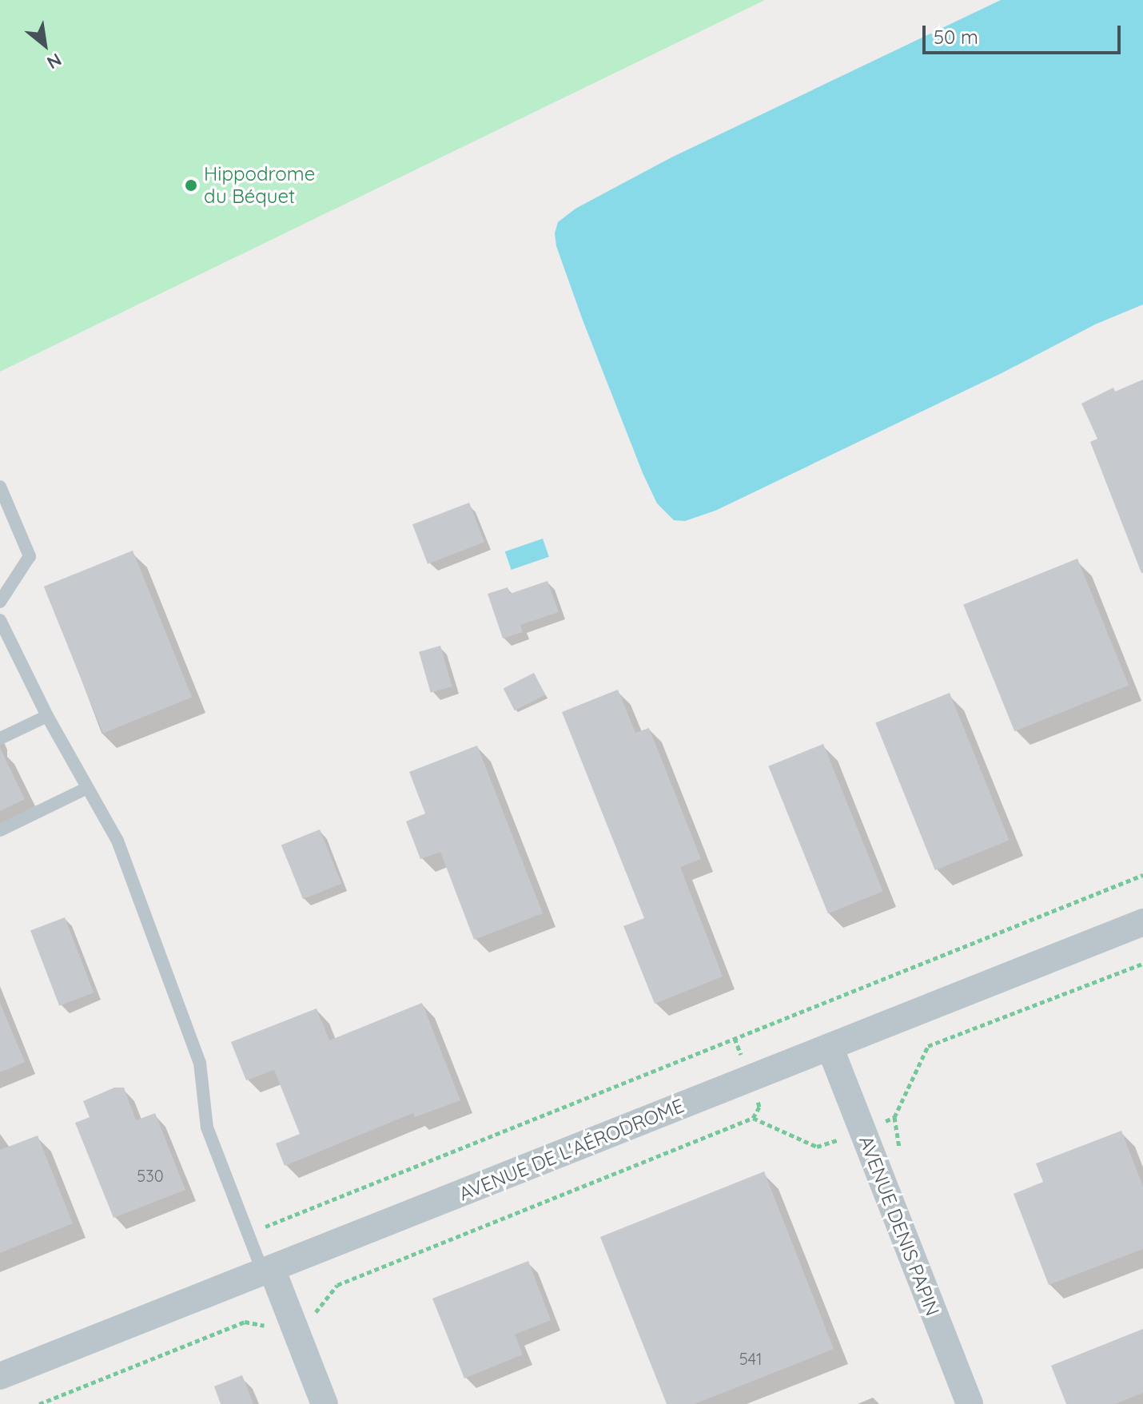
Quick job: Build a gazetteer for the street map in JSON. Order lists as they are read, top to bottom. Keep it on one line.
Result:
{"streets":{"street":["AVENUE DE L'AÉRODROME","AVENUE DENIS PAPIN"]},"crossings":[["AVENUE DE L'AÉRODROME","AVENUE DENIS PAPIN"]],"places":["Hippodrome du Béquet"],"house_numbers":["530","541"],"scale_bar":"50 m","north":"bottom right"}
